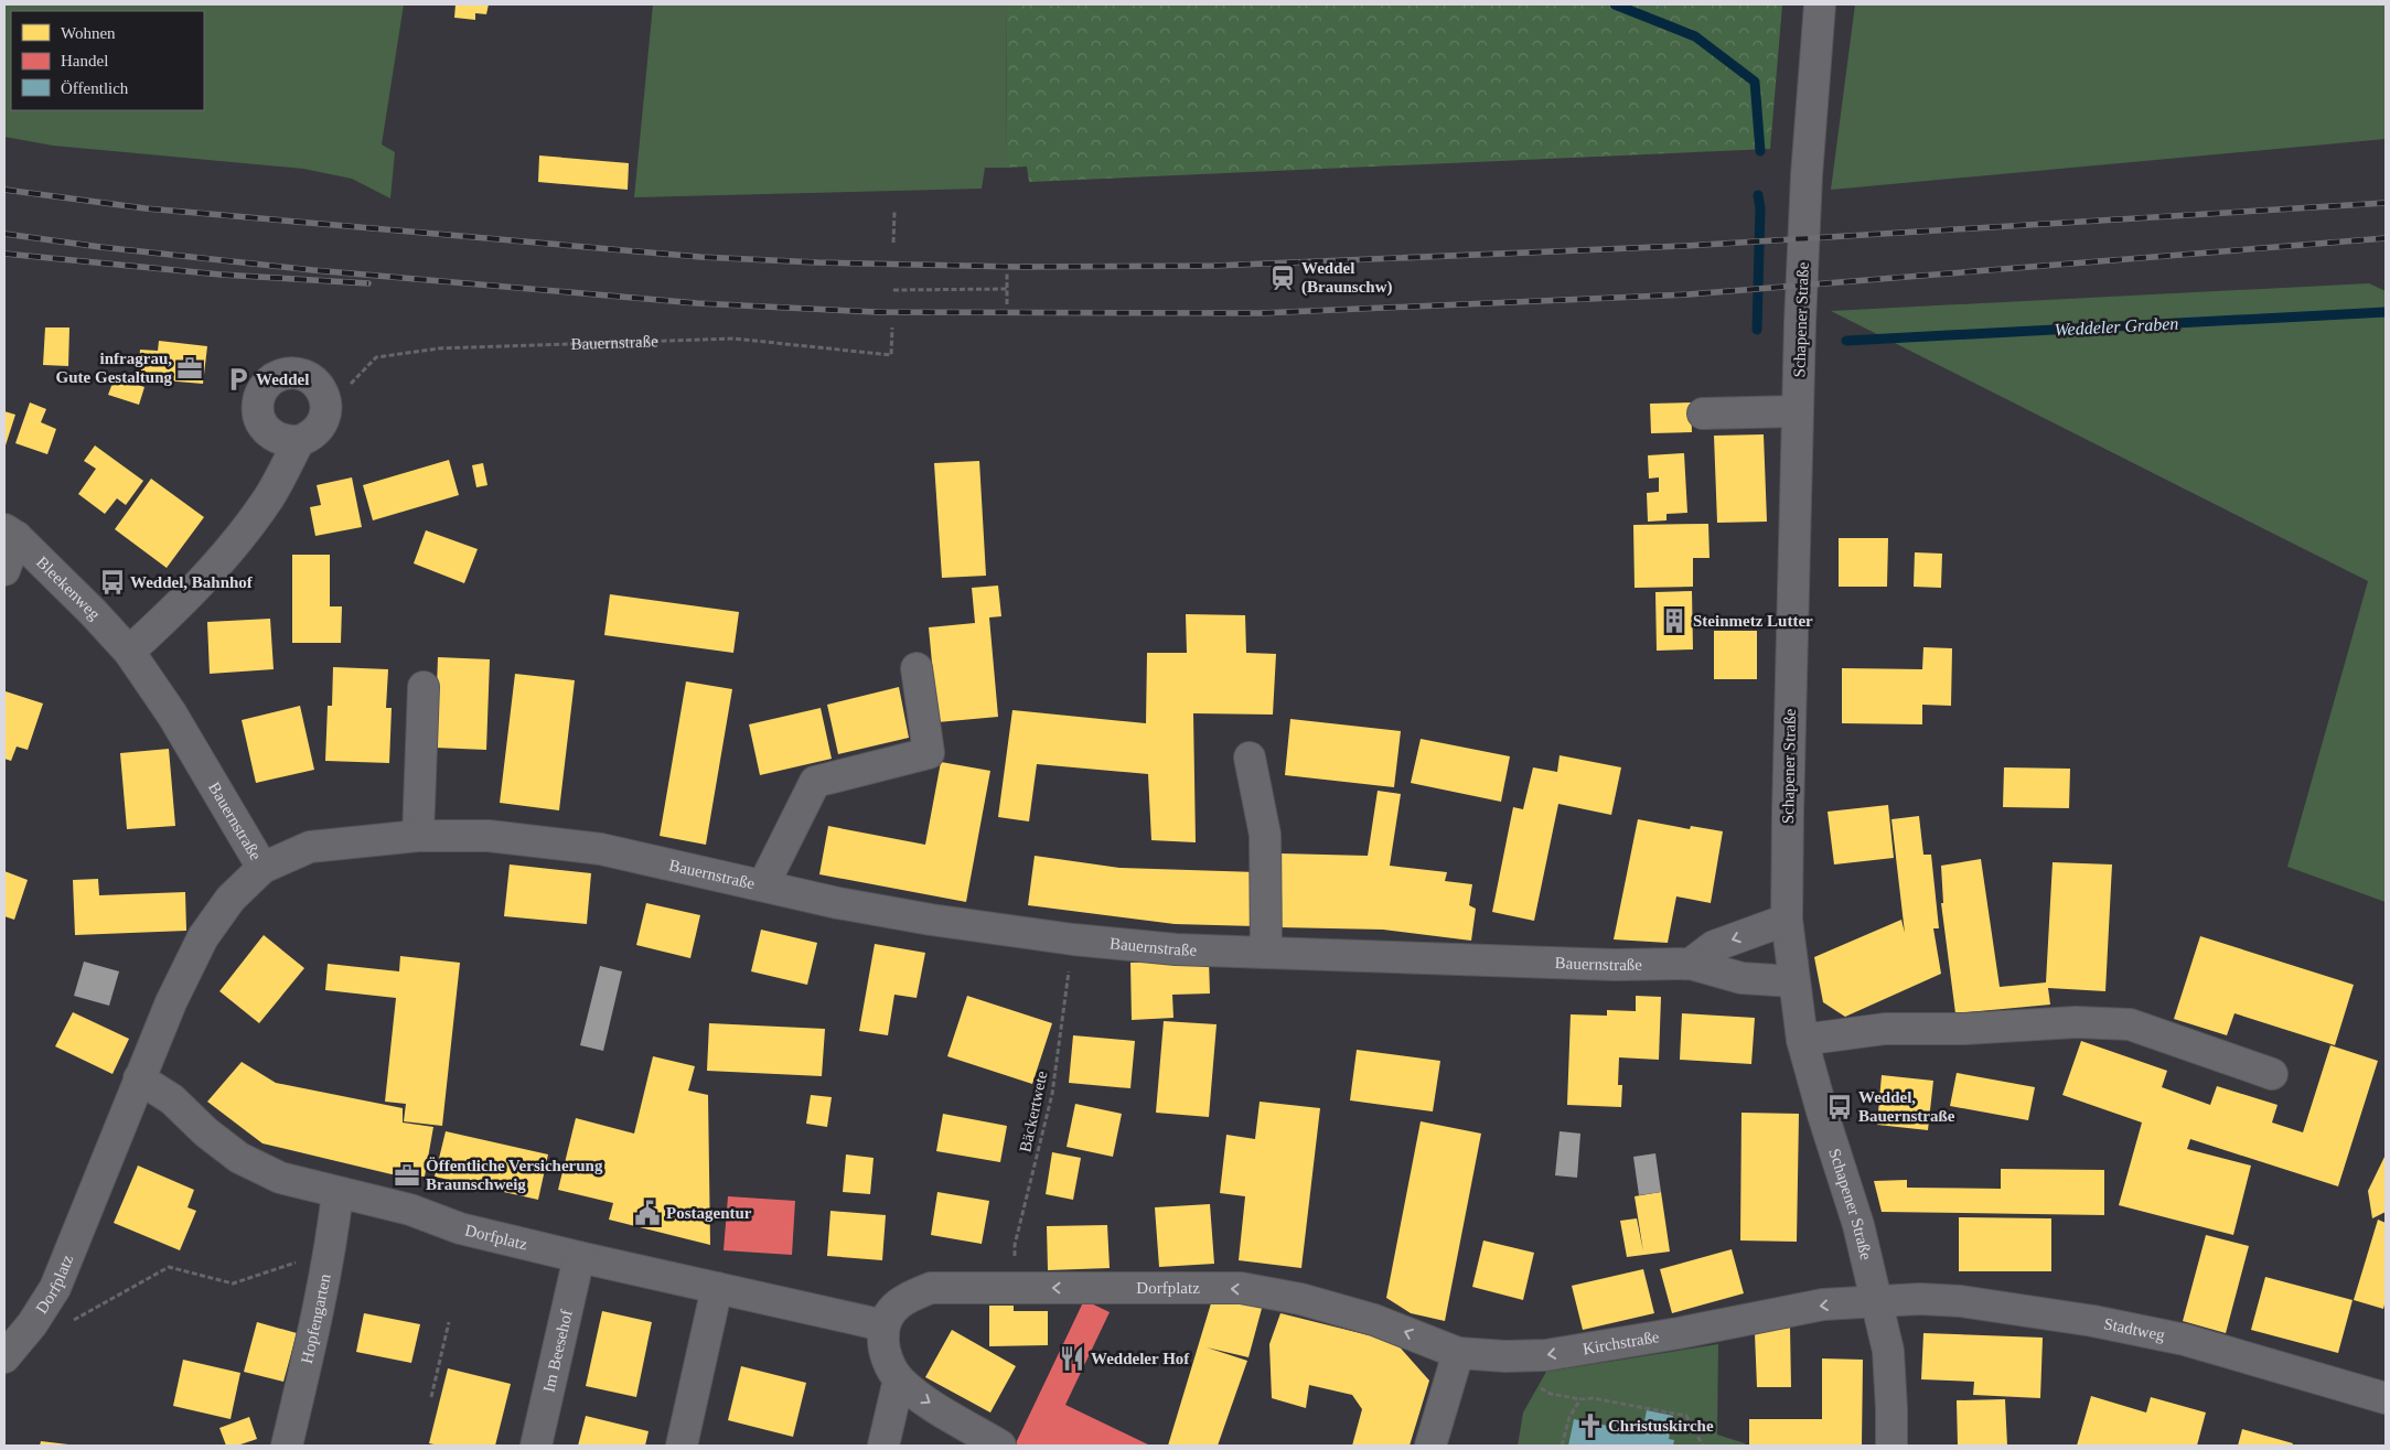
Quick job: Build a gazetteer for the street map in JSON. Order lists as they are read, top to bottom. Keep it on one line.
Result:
{"streets":{"street":["Schapener Straße","Bauernstraße","Bleekenweg","Dorfplatz","Hopfengarten","Stadtweg","Kirchstraße","Im Beesehof"],"path":["Bäckertwete"]},"crossings":[["Schapener Straße","Bauernstraße"],["Schapener Straße","Stadtweg"],["Schapener Straße","Kirchstraße"],["Bauernstraße","Bleekenweg"],["Bauernstraße","Bäckertwete"],["Bauernstraße","Dorfplatz"],["Bäckertwete","Dorfplatz"],["Dorfplatz","Hopfengarten"],["Dorfplatz","Kirchstraße"],["Dorfplatz","Im Beesehof"],["Stadtweg","Kirchstraße"]],"one_way":["Kirchstraße"],"water":["Weddeler Graben"],"places":{"station":["Weddel (Braunschw)"],"office":["infragrau, Gute Gestaltung","Öffentliche Versicherung Braunschweig"],"parking":["Weddel"],"bus stop":["Weddel, Bahnhof","Weddel, Bauernstraße"],"building":["Steinmetz Lutter"],"public building":["Postagentur"],"restaurant":["Weddeler Hof"],"church":["Christuskirche"]},"legend":["Wohnen","Handel","Öffentlich"]}
